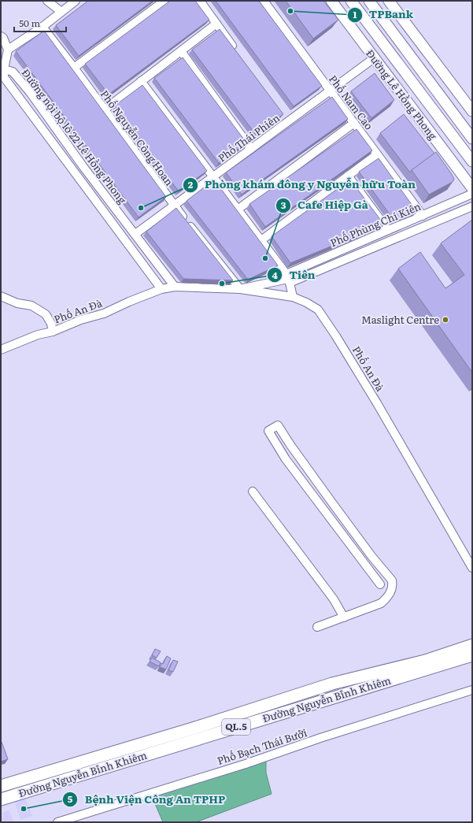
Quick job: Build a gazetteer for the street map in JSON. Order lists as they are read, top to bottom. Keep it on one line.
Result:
{"streets":{"highway":["Đường Nguyễn Bỉnh Khiêm","QL.5"],"main road":["Đường Lê Hồng Phong"],"street":["Phố Nam Cao","Đường nội bộ lô 22 Lê Hồng Phong","Phố Nguyễn Công Hoan","Phố Thái Phiên","Phố Phùng Chí Kiên","Phố An Đà","Phố Bạch Thái Bưởi"]},"crossings":[["Đường Lê Hồng Phong","Phố Thái Phiên"],["Phố Nam Cao","Phố Thái Phiên"],["Phố Nam Cao","Phố Phùng Chí Kiên"],["Đường nội bộ lô 22 Lê Hồng Phong","Phố Thái Phiên"],["Đường nội bộ lô 22 Lê Hồng Phong","Phố An Đà"],["Phố Nguyễn Công Hoan","Phố Thái Phiên"],["Phố Nguyễn Công Hoan","Phố An Đà"]],"places":["TPBank","Phòng khám đông y Nguyễn hữu Toàn","Cafe Hiệp Gà","Tiên","Maslight Centre","Bệnh Viện Công An TPHP"],"scale_bar":"50 m"}
